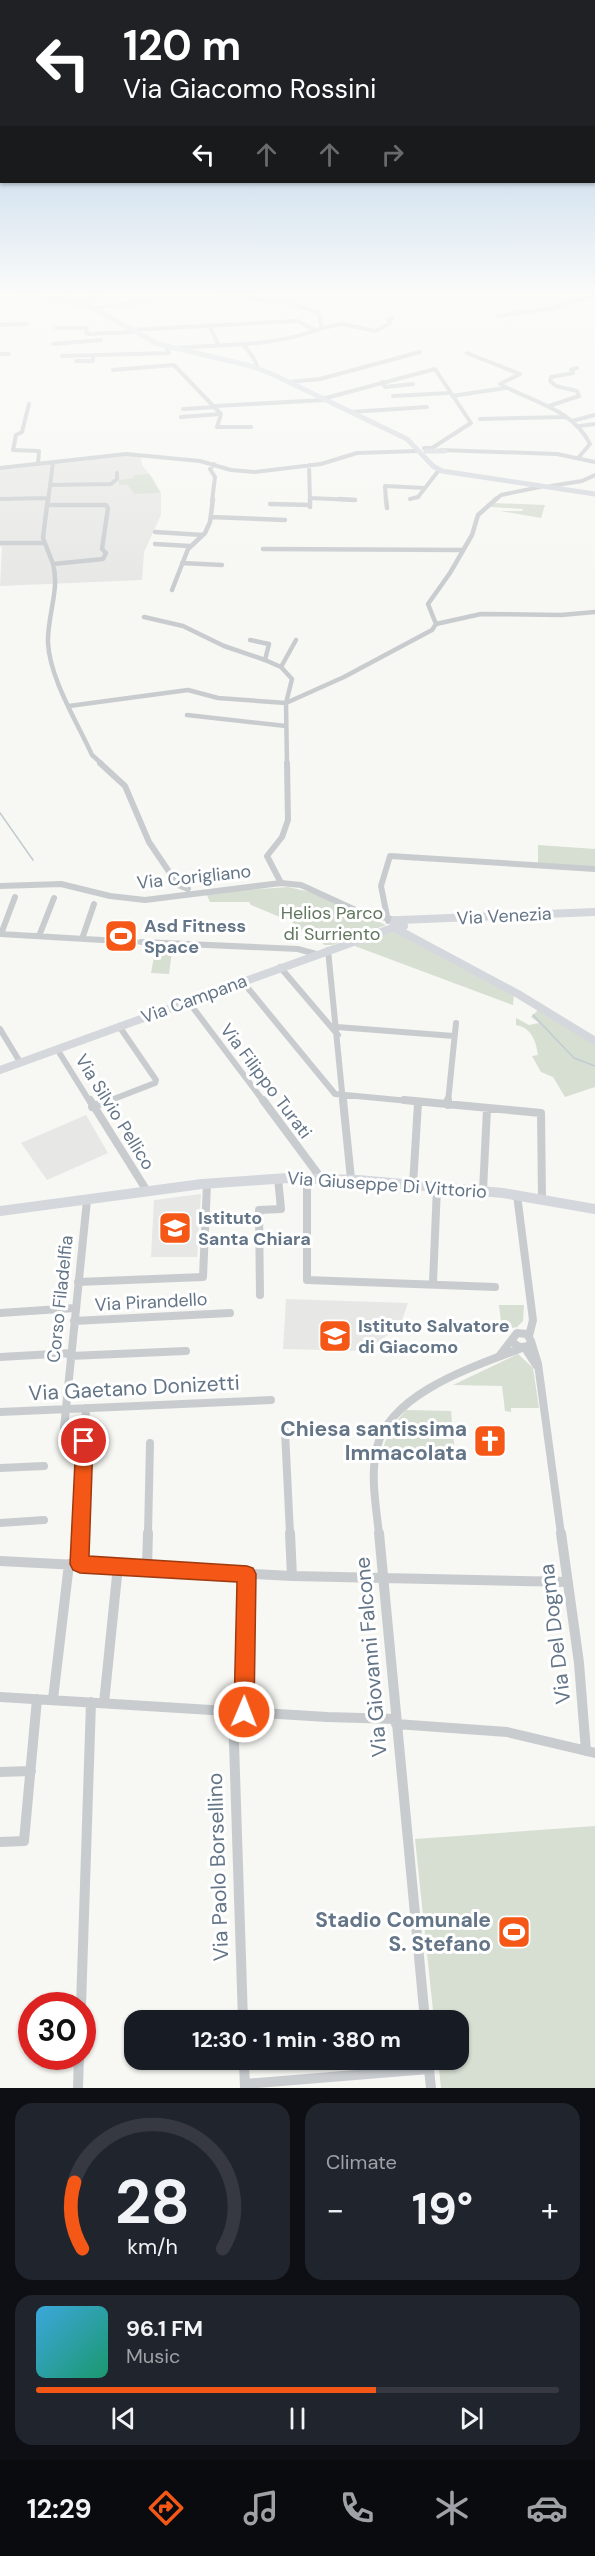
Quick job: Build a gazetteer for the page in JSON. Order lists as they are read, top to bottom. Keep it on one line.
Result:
{"streets":{"street":["Via Corigliano","Via Venezia","Via Campana","Via Filippo Turati","Via Silvio Pellico","Via Giuseppe Di Vittorio","Corso Filadelfia","Via Pirandello","Via Gaetano Donizetti","Via Del Dogma","Via Giovanni Falcone","Via Paolo Borsellino"]},"crossings":[["Via Corigliano","Via Campana"],["Via Venezia","Via Campana"],["Via Campana","Via Filippo Turati"],["Via Campana","Via Silvio Pellico"],["Via Filippo Turati","Via Giuseppe Di Vittorio"],["Via Silvio Pellico","Via Giuseppe Di Vittorio"],["Via Giuseppe Di Vittorio","Corso Filadelfia"],["Corso Filadelfia","Via Pirandello"],["Corso Filadelfia","Via Gaetano Donizetti"],["Via Del Dogma","Via Giovanni Falcone"]],"parks":["Helios Parco di Surriento"],"places":{"sports":["Asd Fitness Space","Stadio Comunale S. Stefano"],"school or university":["Istituto Santa Chiara","Istituto Salvatore di Giacomo"],"church":["Chiesa santissima Immacolata"]},"page":{"turn":["120 m","Via Giacomo Rossini"],"limit":"30","trip":"12:30 · 1 min · 380 m","tile":"Climate","heat":["−","19°","+"],"song":["96.1 FM","Music"],"tabs":"12:29","gauge":["28","km/h"]}}
